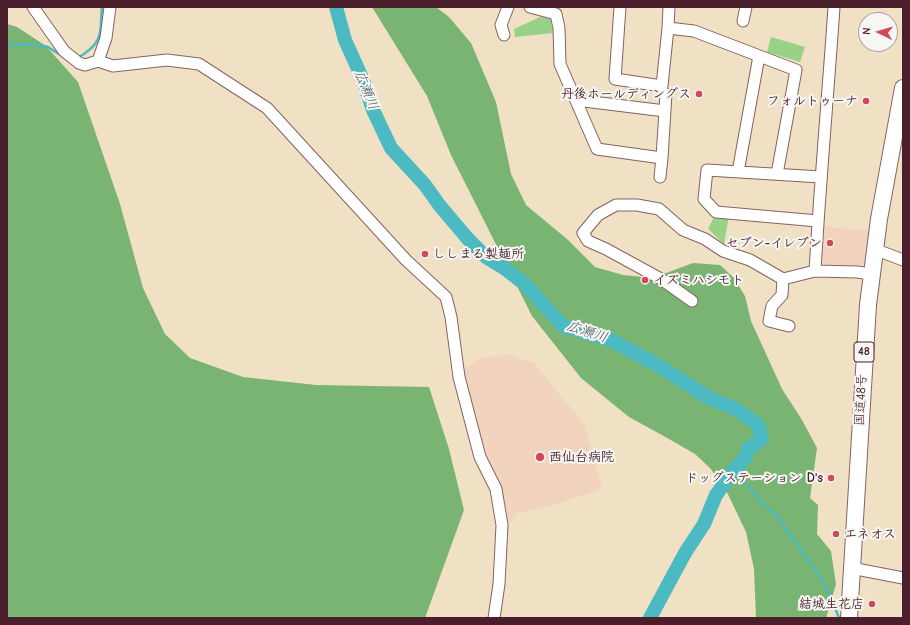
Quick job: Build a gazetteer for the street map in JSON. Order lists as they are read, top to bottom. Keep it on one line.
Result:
{"streets":{"highway":["48","国道48号"]},"water":["広瀬川"],"places":["丹後ホールディングス","フォルトゥーナ","セブン-イレブン","ししまる製麺所","イズミハシモト","西仙台病院","ドッグステーション D's","エネオス","結城生花店"],"north":"left"}
